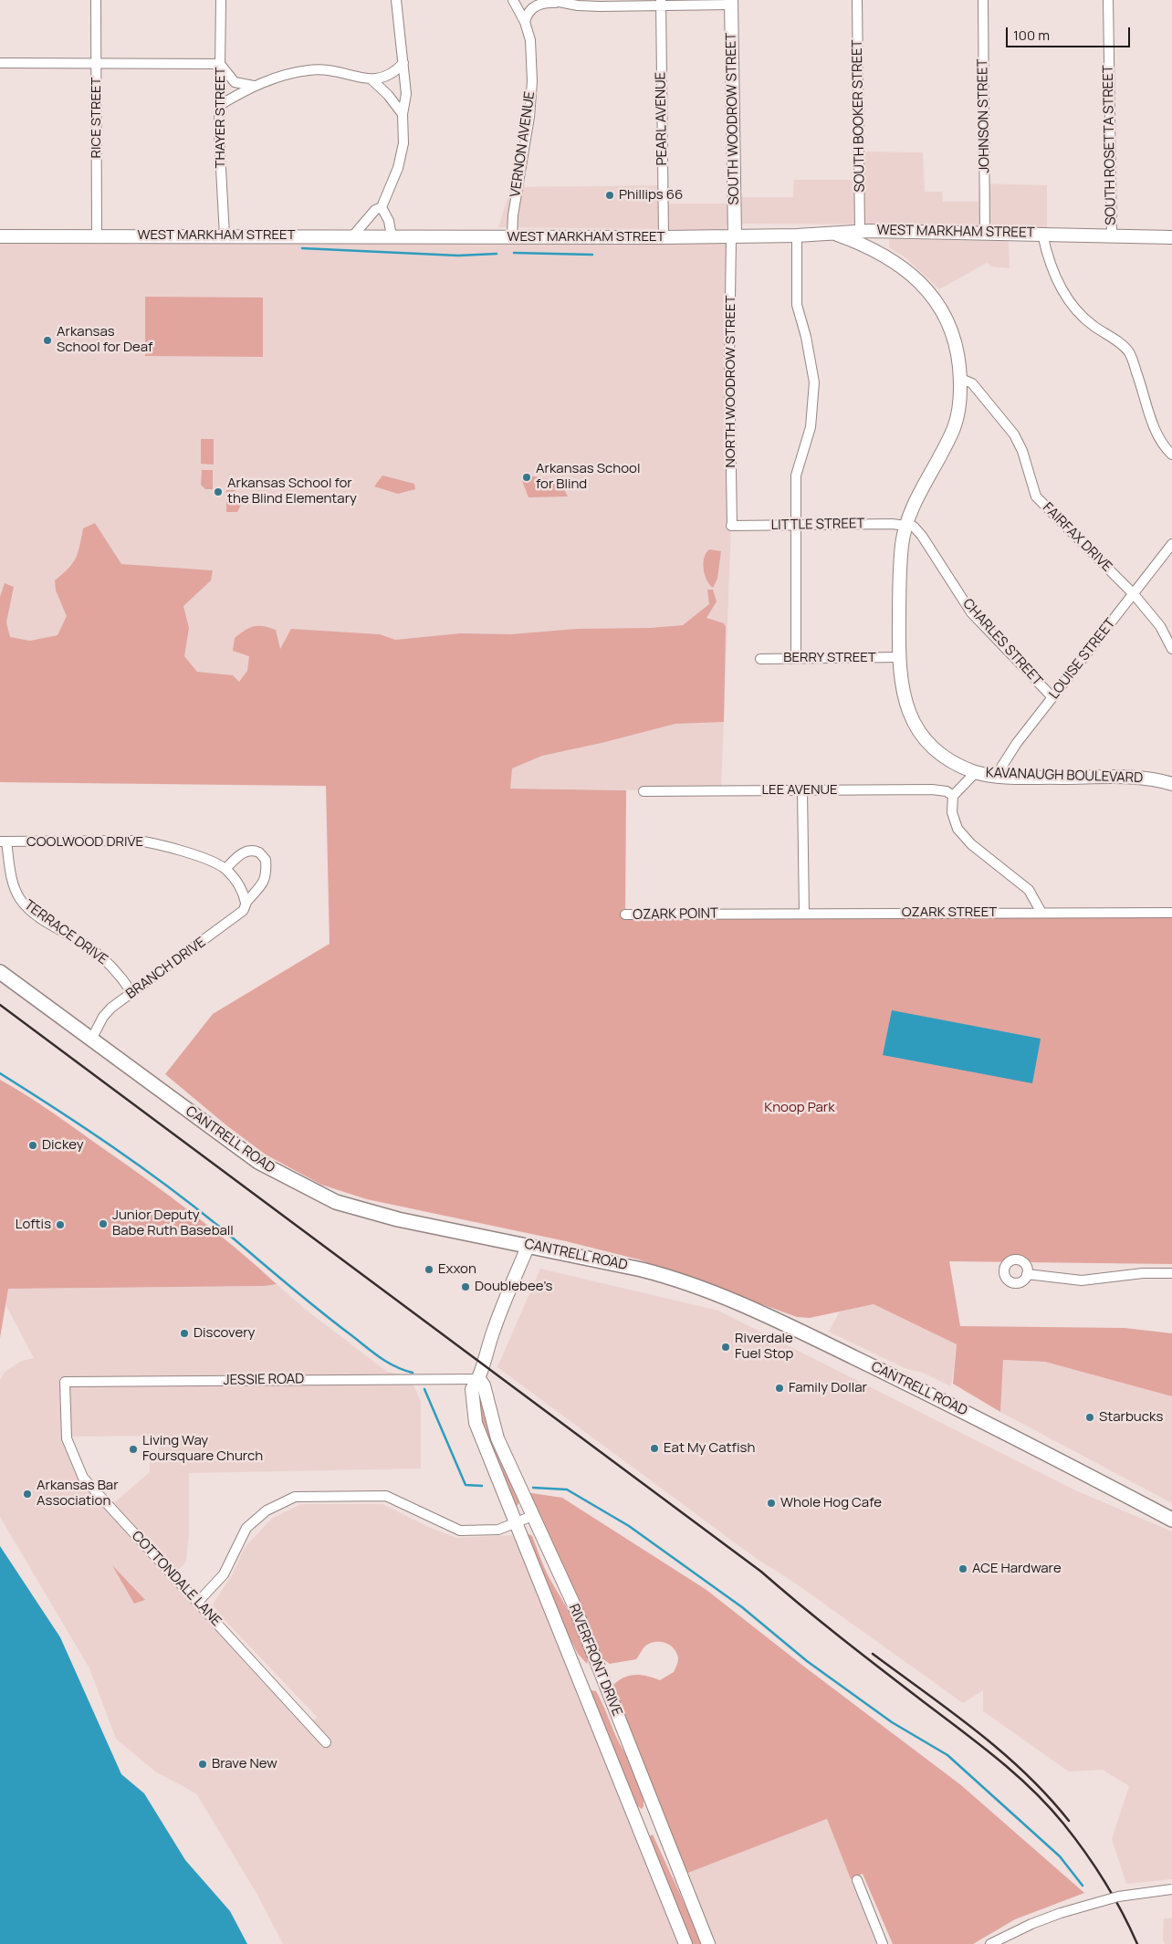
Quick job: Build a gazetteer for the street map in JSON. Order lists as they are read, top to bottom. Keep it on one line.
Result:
{"streets":{"main road":["CANTRELL ROAD"],"street":["SOUTH BOOKER STREET","JOHNSON STREET","RICE STREET","THAYER STREET","PEARL AVENUE","SOUTH WOODROW STREET","VERNON AVENUE","SOUTH ROSETTA STREET","WEST MARKHAM STREET","NORTH WOODROW STREET","LITTLE STREET","FAIRFAX DRIVE","CHARLES STREET","BERRY STREET","LOUISE STREET","KAVANAUGH BOULEVARD","LEE AVENUE","COOLWOOD DRIVE","OZARK STREET","OZARK POINT","TERRACE DRIVE","BRANCH DRIVE","JESSIE ROAD","COTTONDALE LANE","RIVERFRONT DRIVE"]},"crossings":[["SOUTH BOOKER STREET","WEST MARKHAM STREET"],["JOHNSON STREET","WEST MARKHAM STREET"],["RICE STREET","WEST MARKHAM STREET"],["THAYER STREET","WEST MARKHAM STREET"],["PEARL AVENUE","WEST MARKHAM STREET"],["SOUTH WOODROW STREET","WEST MARKHAM STREET"],["SOUTH WOODROW STREET","NORTH WOODROW STREET"],["VERNON AVENUE","WEST MARKHAM STREET"],["SOUTH ROSETTA STREET","WEST MARKHAM STREET"],["WEST MARKHAM STREET","NORTH WOODROW STREET"],["WEST MARKHAM STREET","KAVANAUGH BOULEVARD"],["NORTH WOODROW STREET","LITTLE STREET"],["LITTLE STREET","CHARLES STREET"],["LITTLE STREET","KAVANAUGH BOULEVARD"],["FAIRFAX DRIVE","LOUISE STREET"],["FAIRFAX DRIVE","KAVANAUGH BOULEVARD"],["CHARLES STREET","LOUISE STREET"],["CHARLES STREET","KAVANAUGH BOULEVARD"],["BERRY STREET","KAVANAUGH BOULEVARD"],["LOUISE STREET","KAVANAUGH BOULEVARD"],["COOLWOOD DRIVE","TERRACE DRIVE"],["COOLWOOD DRIVE","BRANCH DRIVE"],["OZARK STREET","OZARK POINT"],["TERRACE DRIVE","BRANCH DRIVE"],["BRANCH DRIVE","CANTRELL ROAD"],["CANTRELL ROAD","RIVERFRONT DRIVE"],["JESSIE ROAD","COTTONDALE LANE"],["JESSIE ROAD","RIVERFRONT DRIVE"]],"parks":["Knoop Park"],"places":["Phillips 66","Arkansas School for Deaf","Arkansas School for Blind","Arkansas School for the Blind Elementary","Dickey","Junior Deputy Babe Ruth Baseball","Loftis","Exxon","Doublebee's","Discovery","Riverdale Fuel Stop","Family Dollar","Starbucks","Eat My Catfish","Living Way Foursquare Church","Arkansas Bar Association","Whole Hog Cafe","ACE Hardware","Brave New"],"scale_bar":"100 m"}
